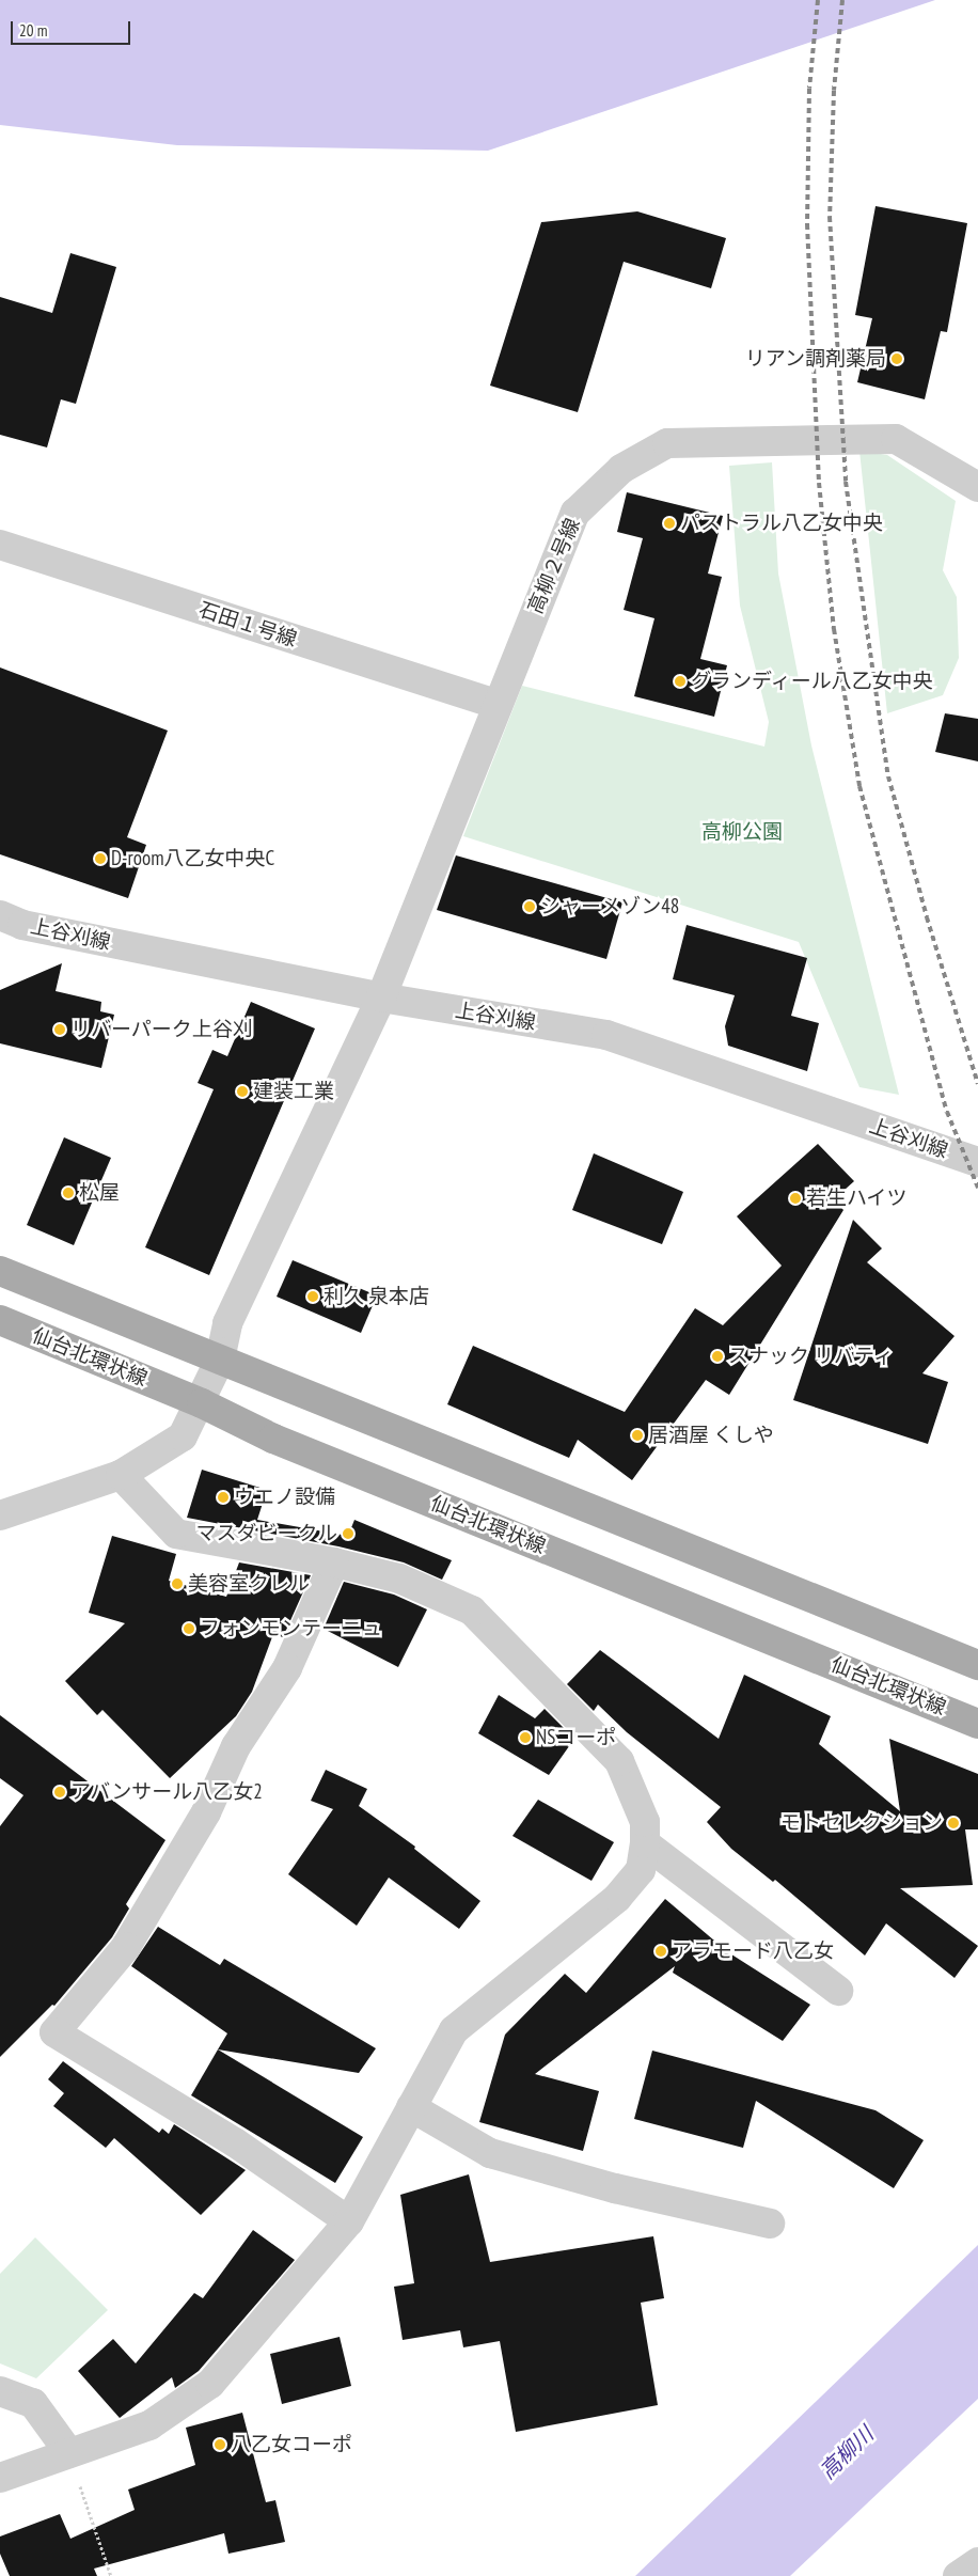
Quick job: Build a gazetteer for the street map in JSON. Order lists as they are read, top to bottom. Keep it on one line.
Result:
{"streets":{"main road":["仙台北環状線"],"street":["高柳２号線","石田１号線","上谷刈線"]},"crossings":[["高柳２号線","石田１号線"],["高柳２号線","上谷刈線"],["高柳２号線","仙台北環状線"]],"water":["高柳川"],"parks":["高柳公園"],"places":["リアン調剤薬局","パストラル八乙女中央","グランディール八乙女中央","D-room八乙女中央C","シャーメゾン48","リバーパーク上谷刈","建装工業","松屋","若生ハイツ","利久 泉本店","スナック リバティ","居酒屋 くしや","ウエノ設備","マスダビークル","美容室クレル","フォンモンテーニュ","NSコーポ","アバンサール八乙女2","モトセレクション","アラモード八乙女","八乙女コーポ"],"scale_bar":"20 m"}
